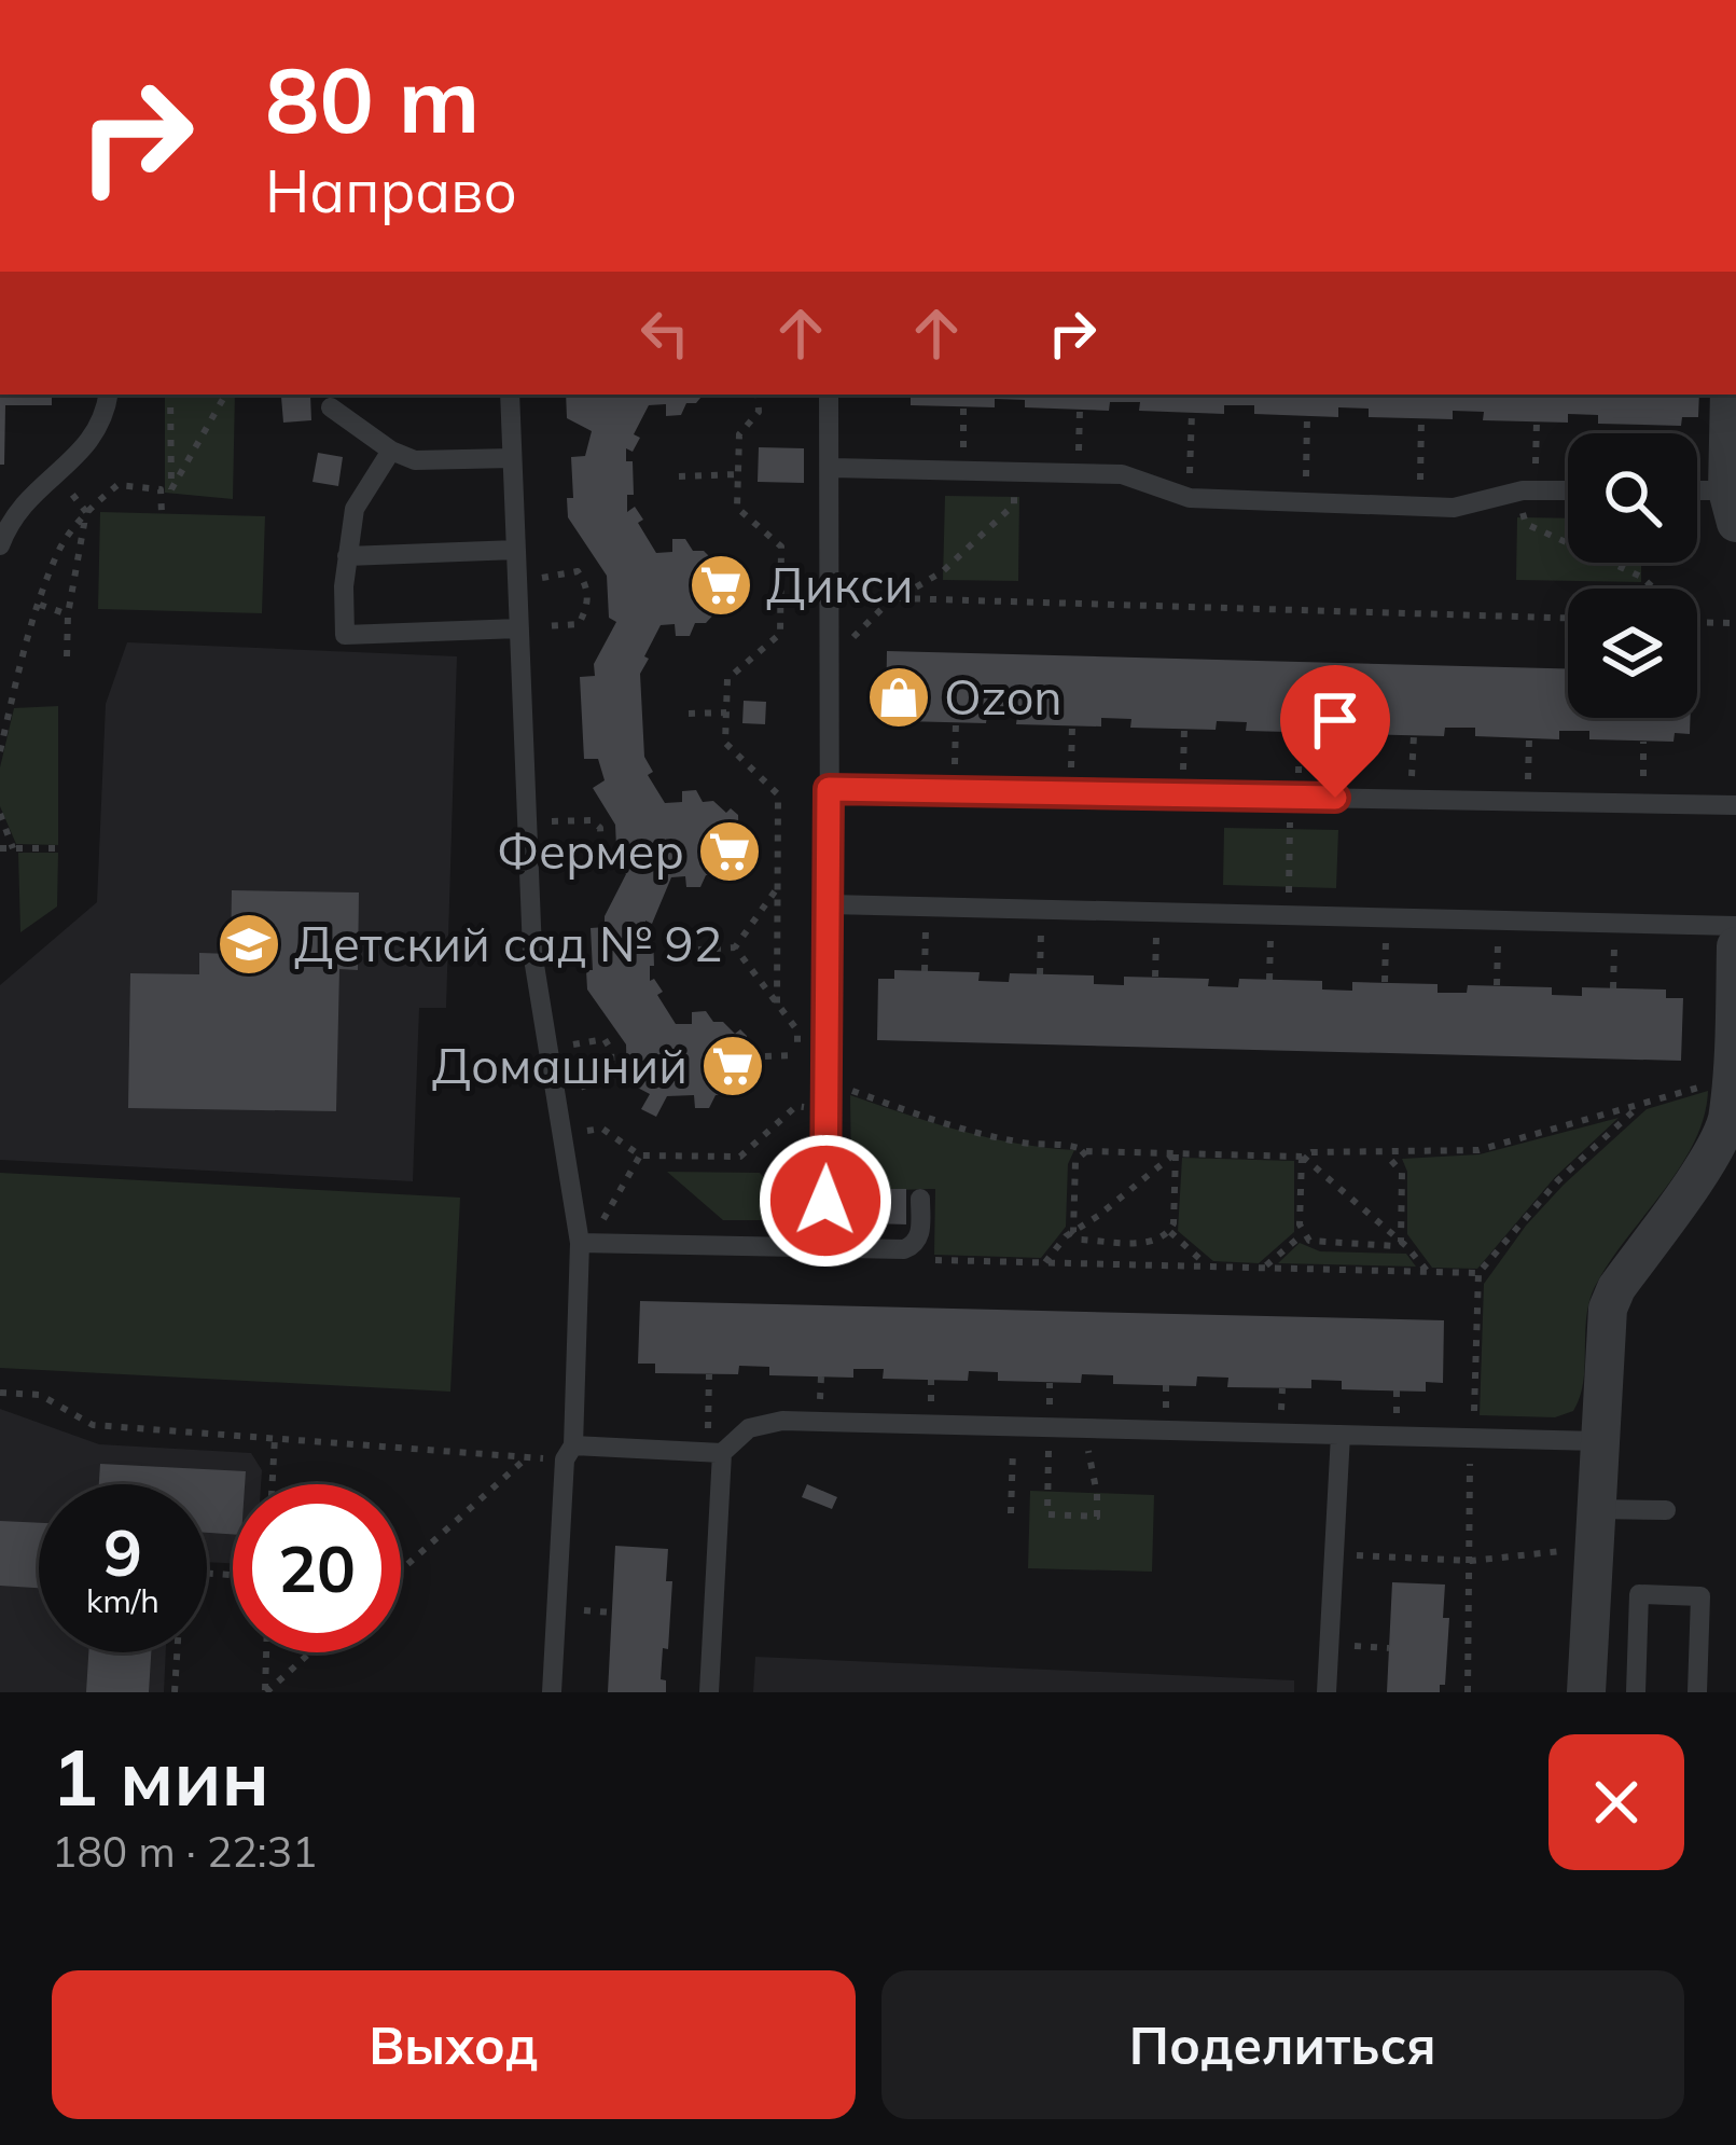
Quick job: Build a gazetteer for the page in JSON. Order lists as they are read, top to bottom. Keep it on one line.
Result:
{"places":{"supermarket":["Дикси","Фермер","Домашний"],"shop":["Ozon"],"school or university":["Детский сад № 92"]},"page":{"turn":["80 m","Направо"],"speed":"9 km/h","limit":"20","heading":["1 мин","180 m · 22:31"],"buttons":["Выход","Поделиться"]}}
